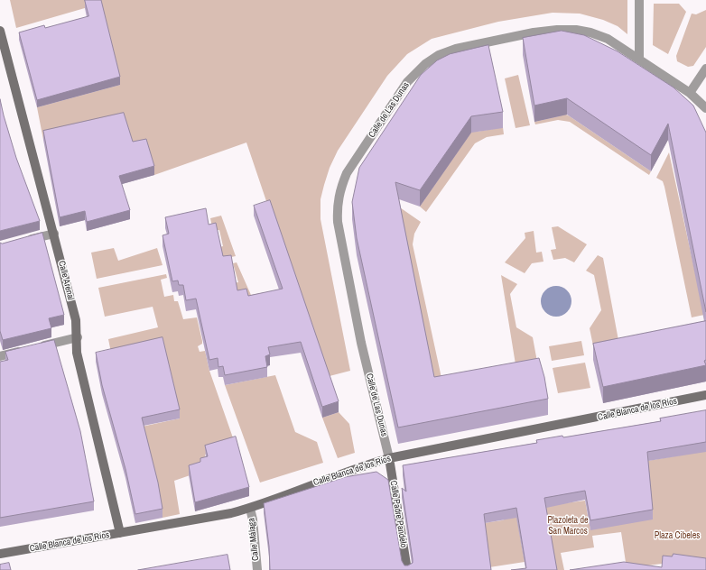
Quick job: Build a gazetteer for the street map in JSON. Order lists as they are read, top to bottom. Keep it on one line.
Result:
{"streets":{"main road":["Calle Arenal","Calle Blanca de los Ríos","Calle Padre Pandelo"],"street":["Calle de Las Dunas","Calle Málaga"]},"crossings":[["Calle de Las Dunas","Calle Blanca de los Ríos"],["Calle de Las Dunas","Calle Padre Pandelo"],["Calle Arenal","Calle Blanca de los Ríos"],["Calle Blanca de los Ríos","Calle Padre Pandelo"],["Calle Blanca de los Ríos","Calle Málaga"]],"parks":["Plazoleta de San Marcos","Plaza Cibeles"]}
